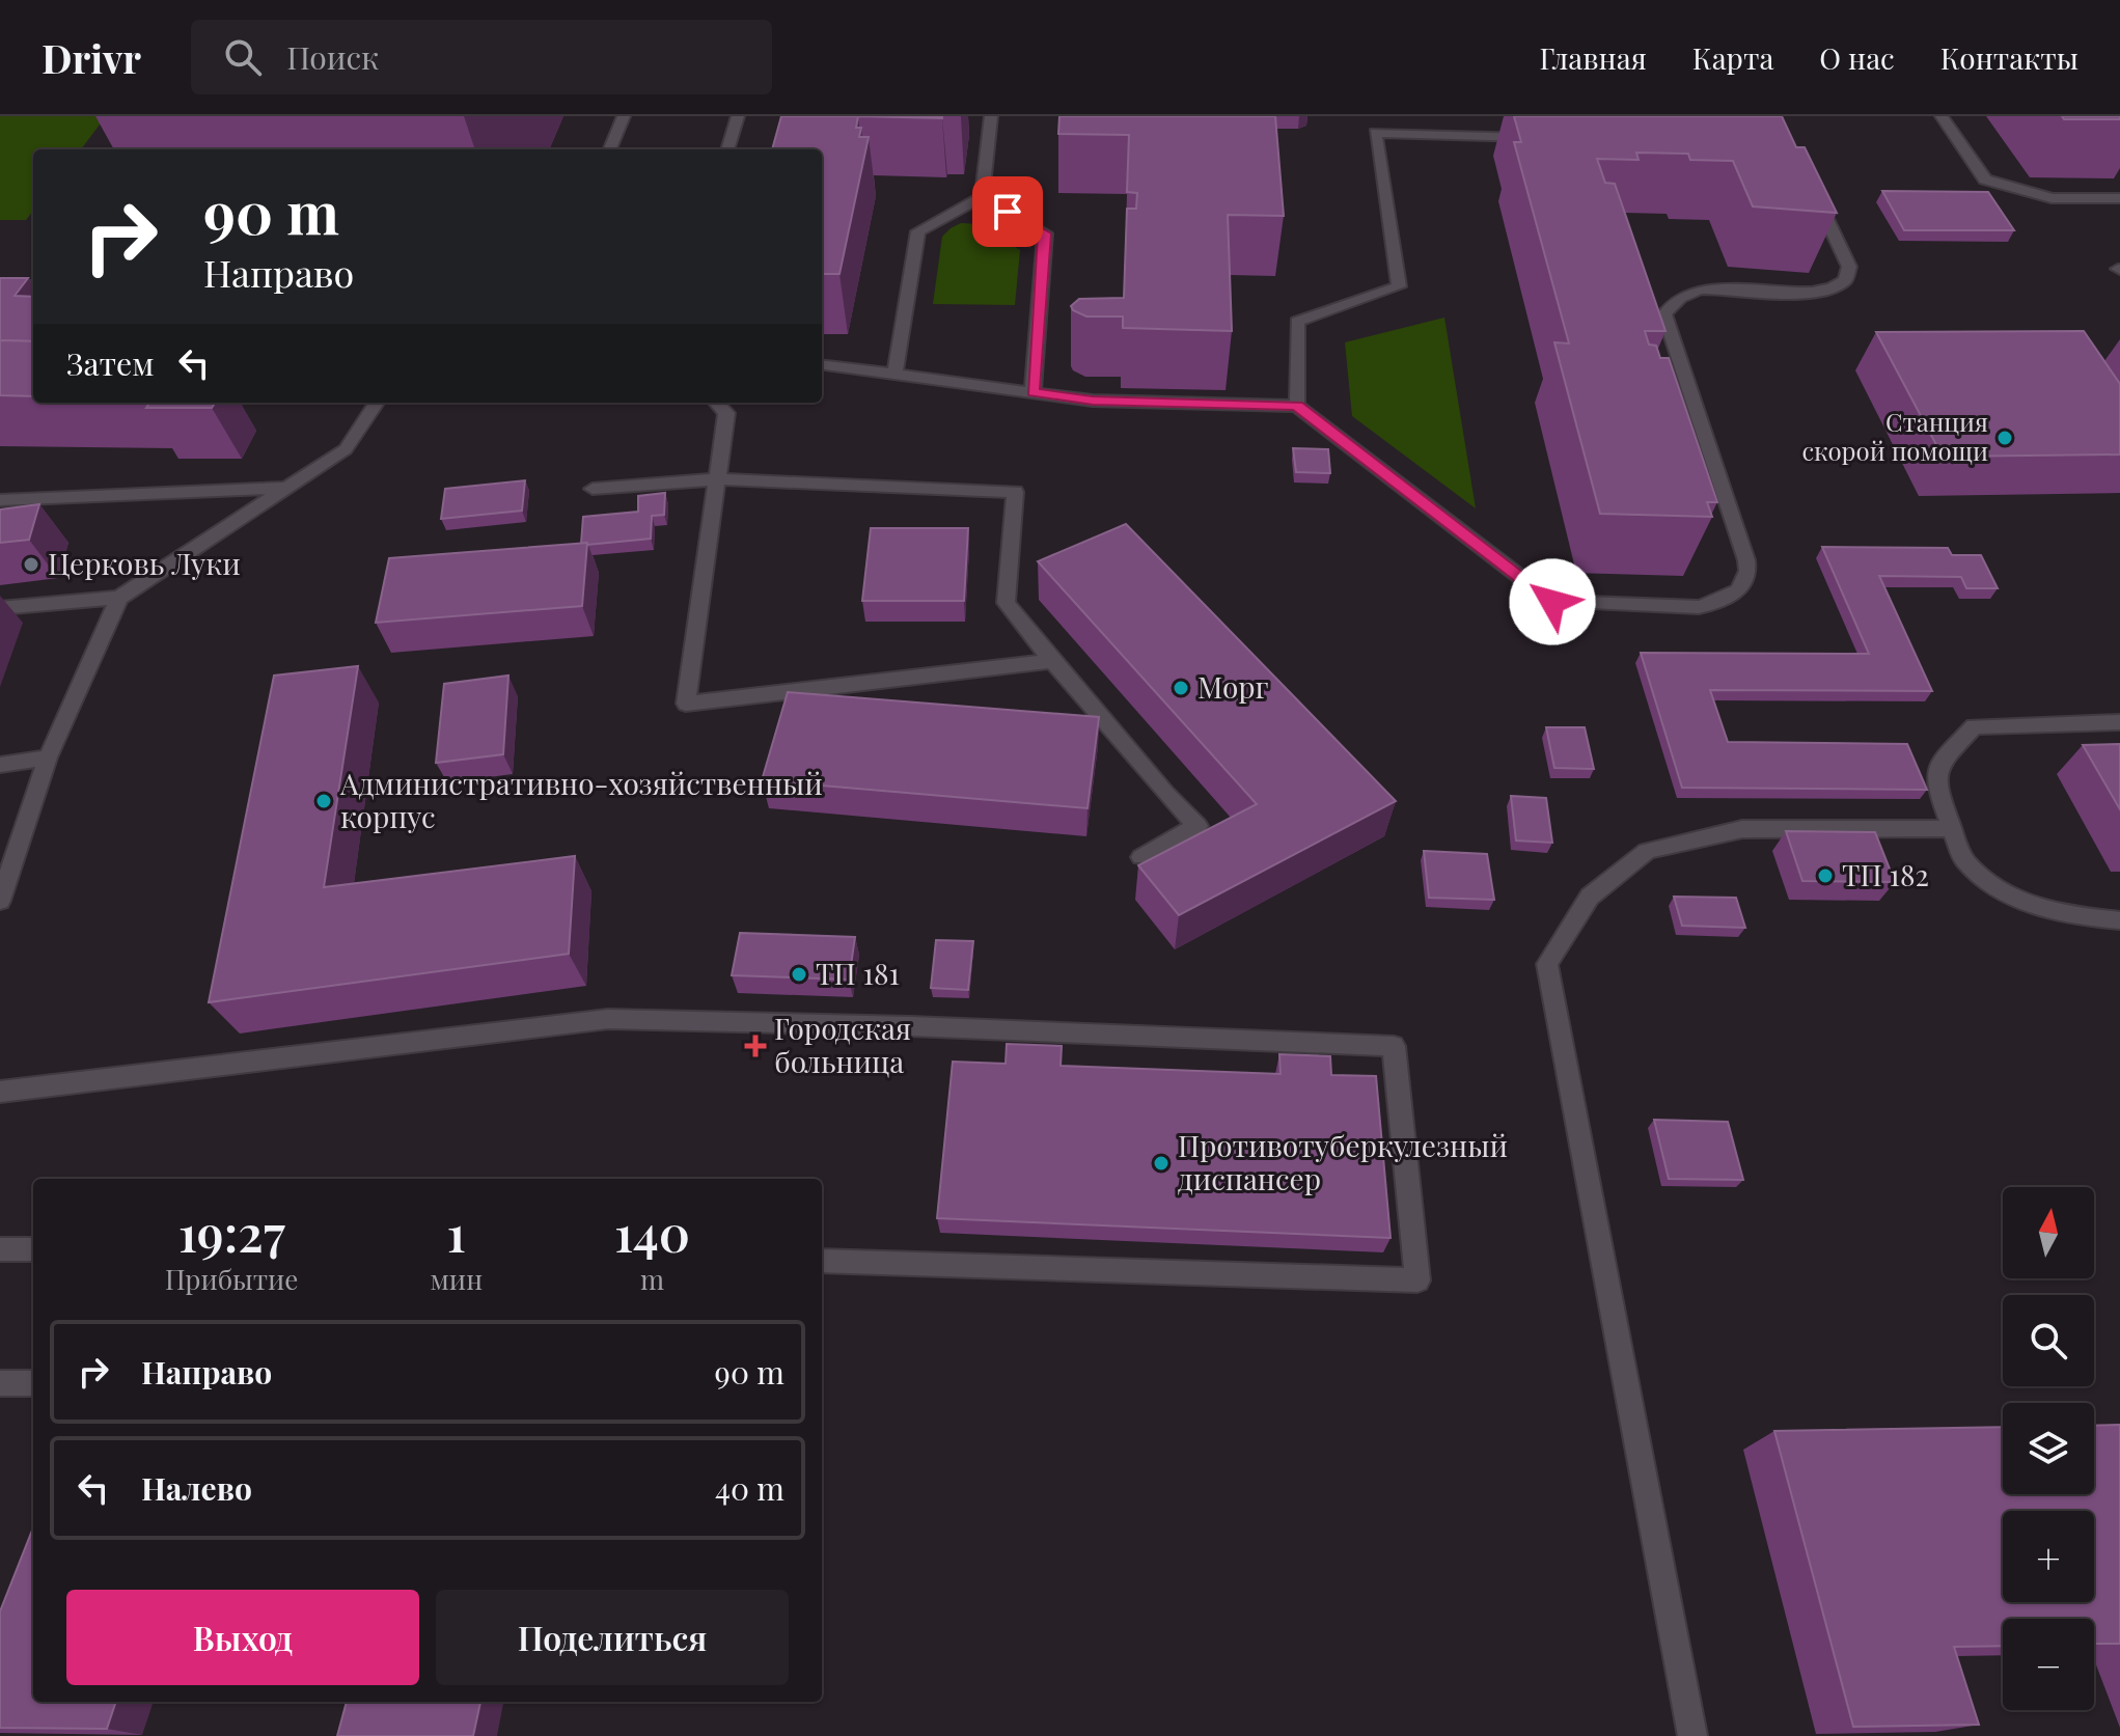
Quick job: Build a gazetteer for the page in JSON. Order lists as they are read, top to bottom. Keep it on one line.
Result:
{"places":{"other":["Станция скорой помощи","Церковь Луки","Морг","Административно-хозяйственный корпус","ТП 182","ТП 181","Противотуберкулезный диспансер"],"health":["Городская больница"]},"north":"top","page":{"header":"Drivr","search":"Поиск","nav":["Главная","Карта","О нас","Контакты"],"turn":["90 m","Направо"],"then":"Затем","eta":["19:27","Прибытие","1","мин","140","m"],"map_buttons":["+","−"],"list":[{"name":"Направо","value":"90 m"},{"name":"Налево","value":"40 m"}],"buttons":["Выход","Поделиться"]}}
